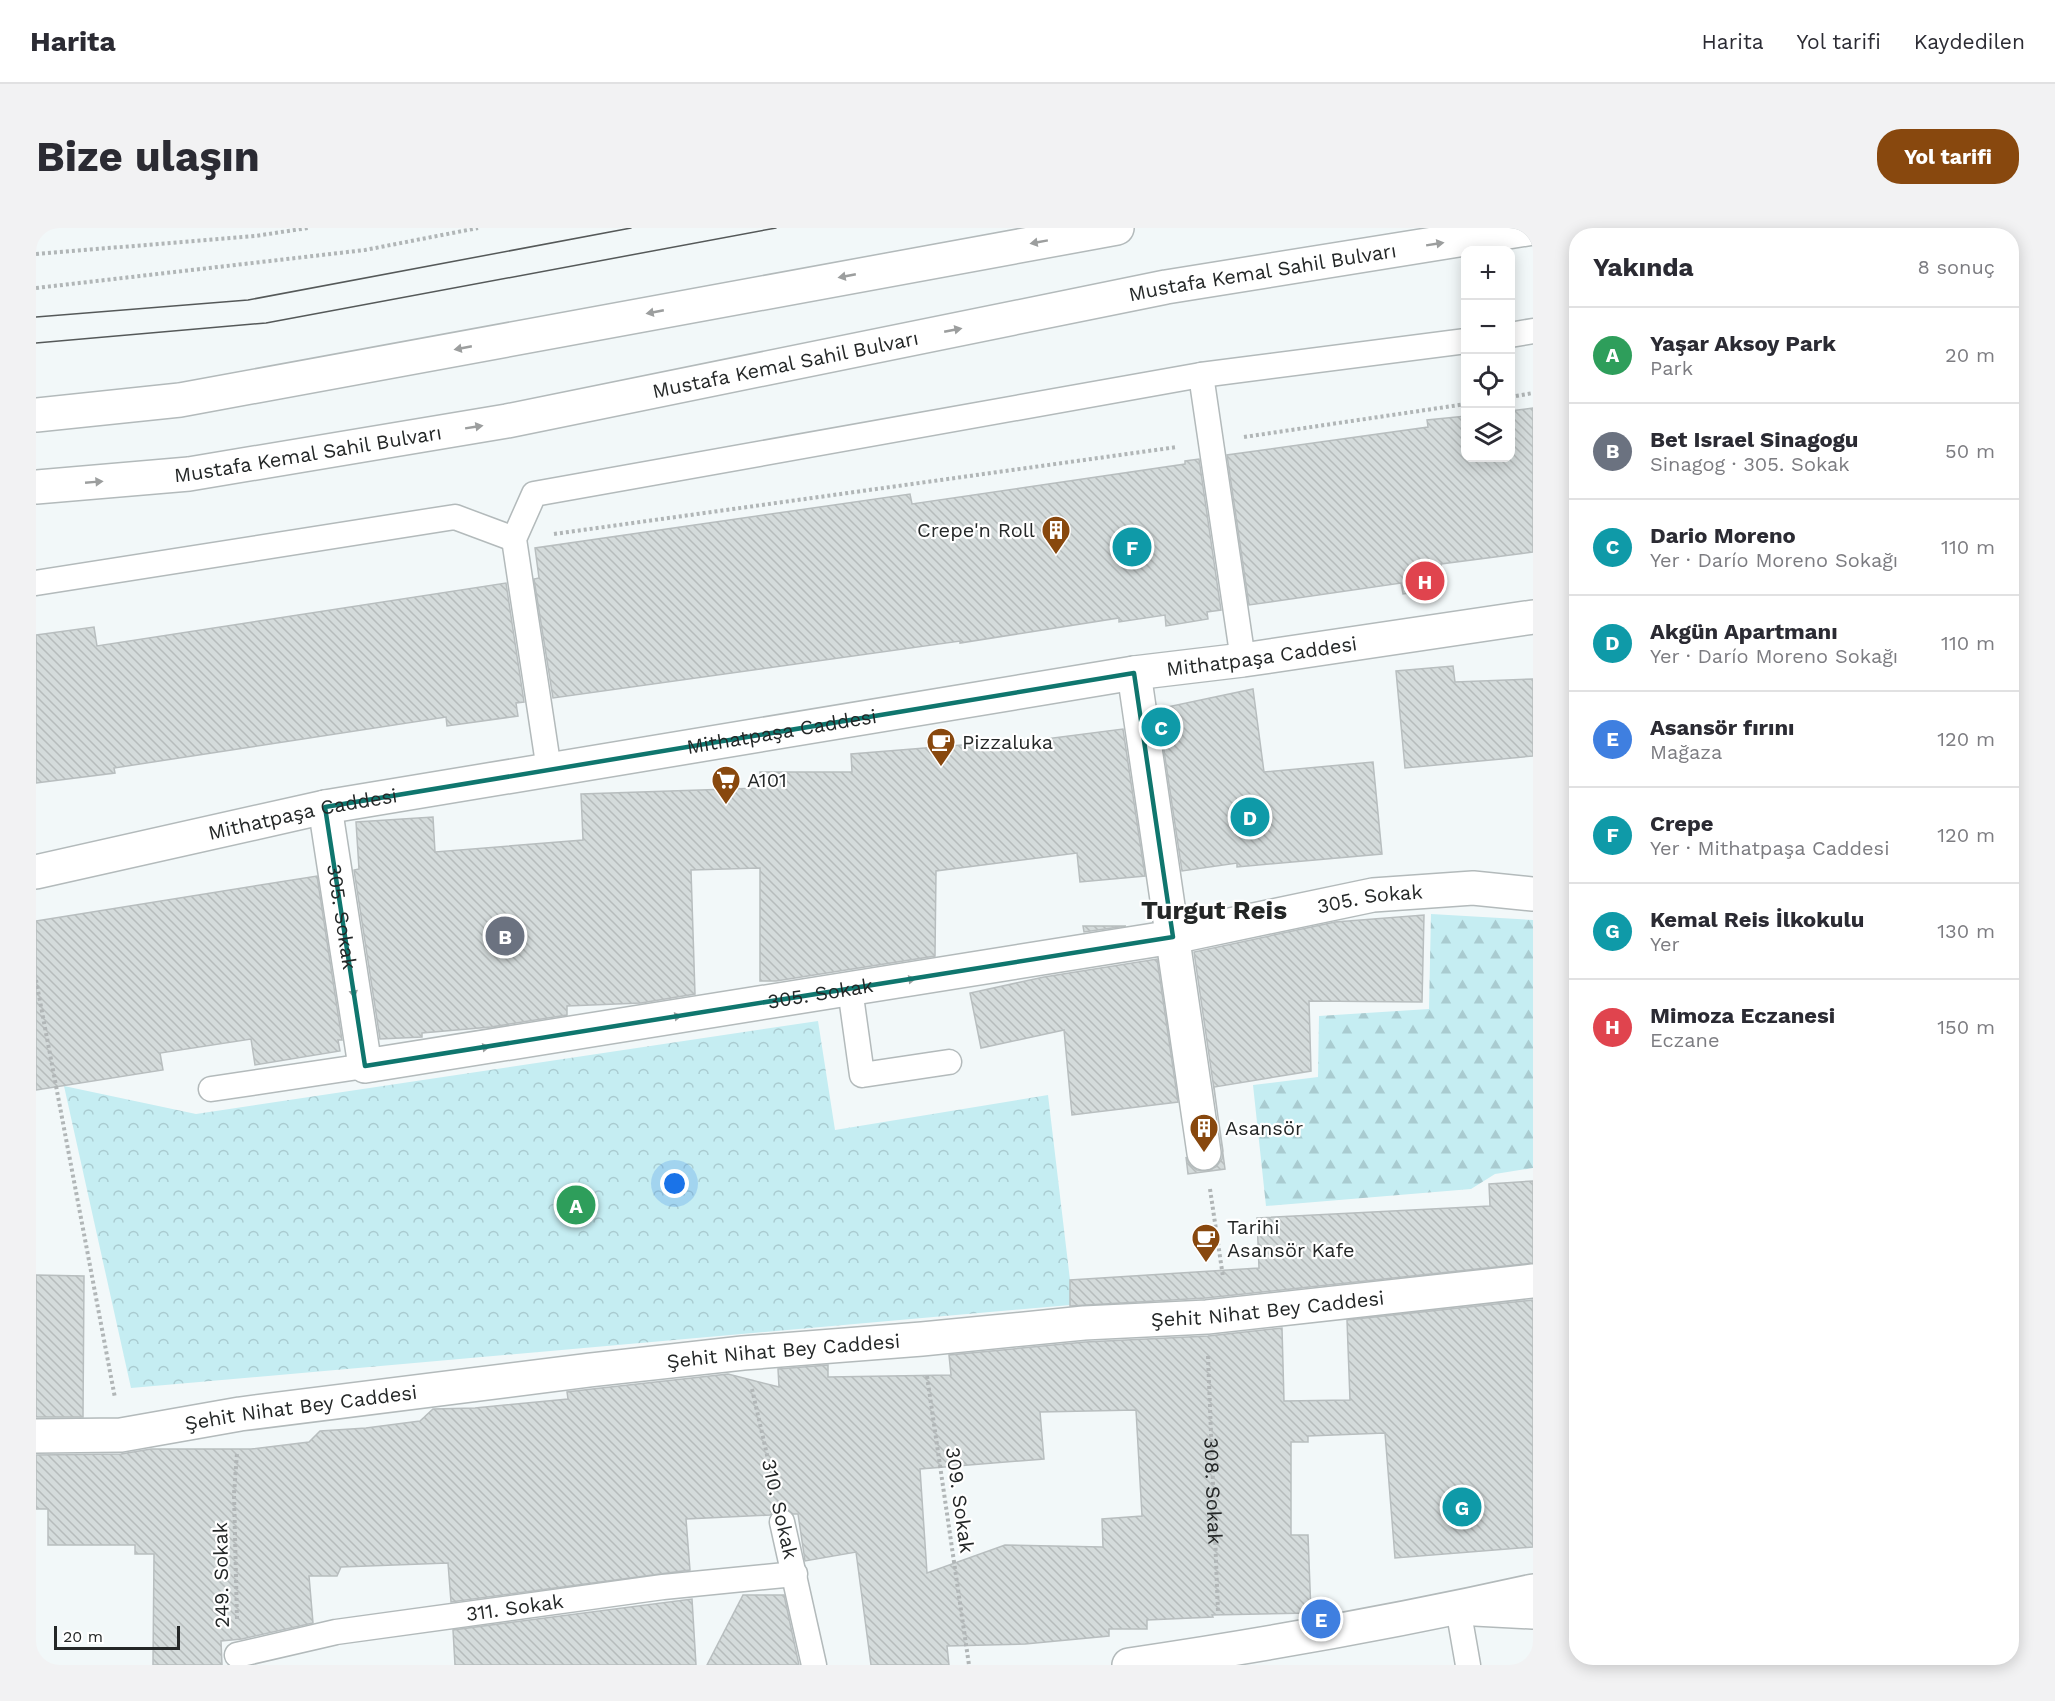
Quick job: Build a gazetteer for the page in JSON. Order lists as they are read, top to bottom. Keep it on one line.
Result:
{"streets":{"main road":["Mustafa Kemal Sahil Bulvarı","Mithatpaşa Caddesi","305. Sokak","Şehit Nihat Bey Caddesi"],"lane":["310. Sokak","311. Sokak"],"path":["308. Sokak","309. Sokak","249. Sokak"]},"crossings":[["Mithatpaşa Caddesi","305. Sokak"],["Şehit Nihat Bey Caddesi","308. Sokak"],["Şehit Nihat Bey Caddesi","309. Sokak"],["Şehit Nihat Bey Caddesi","310. Sokak"],["310. Sokak","311. Sokak"],["249. Sokak","311. Sokak"]],"districts":["Turgut Reis"],"places":{"building":["Crepe'n Roll","Asansör"],"cafe":["Pizzaluka","Tarihi Asansör Kafe"],"supermarket":["A101"]},"scale_bar":"20 m","page":{"header":"Harita","nav":["Harita","Yol tarifi","Kaydedilen"],"buttons":"Yol tarifi","title":"Bize ulaşın","heading":["Yakında","8 sonuç"],"map_buttons":["+","−"],"list":[{"mark":"A","name":"Yaşar Aksoy Park","note":"Park","value":"20 m"},{"mark":"B","name":"Bet Israel Sinagogu","note":"Sinagog · 305. Sokak","value":"50 m"},{"mark":"C","name":"Dario Moreno","note":"Yer · Darío Moreno Sokağı","value":"110 m"},{"mark":"D","name":"Akgün Apartmanı","note":"Yer · Darío Moreno Sokağı","value":"110 m"},{"mark":"E","name":"Asansör fırını","note":"Mağaza","value":"120 m"},{"mark":"F","name":"Crepe","note":"Yer · Mithatpaşa Caddesi","value":"120 m"},{"mark":"G","name":"Kemal Reis İlkokulu","note":"Yer","value":"130 m"},{"mark":"H","name":"Mimoza Eczanesi","note":"Eczane","value":"150 m"}],"pins":["F","H","C","D","B","A","G","E"],"scale":"20 m"}}
